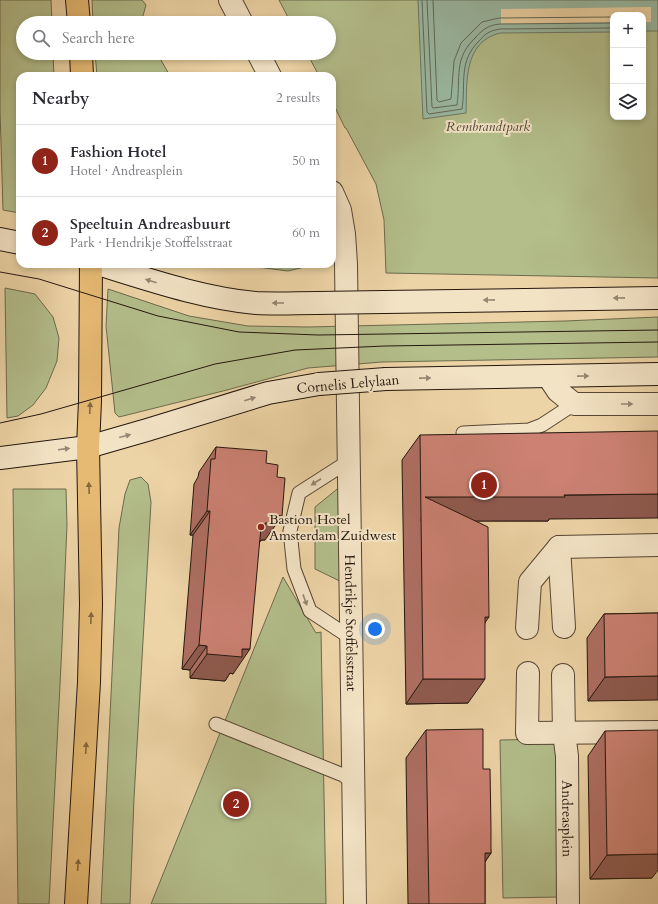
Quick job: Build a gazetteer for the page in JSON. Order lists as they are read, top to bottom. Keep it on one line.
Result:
{"streets":{"street":["Cornelis Lelylaan","Hendrikje Stoffelsstraat","Andreasplein"]},"parks":["Rembrandtpark"],"places":["Bastion Hotel Amsterdam Zuidwest"],"page":{"map_buttons":["+","−"],"search":"Search here","heading":["Nearby","2 results"],"list":[{"mark":"1","name":"Fashion Hotel","note":"Hotel · Andreasplein","value":"50 m"},{"mark":"2","name":"Speeltuin Andreasbuurt","note":"Park · Hendrikje Stoffelsstraat","value":"60 m"}],"pins":["1","2"]}}
